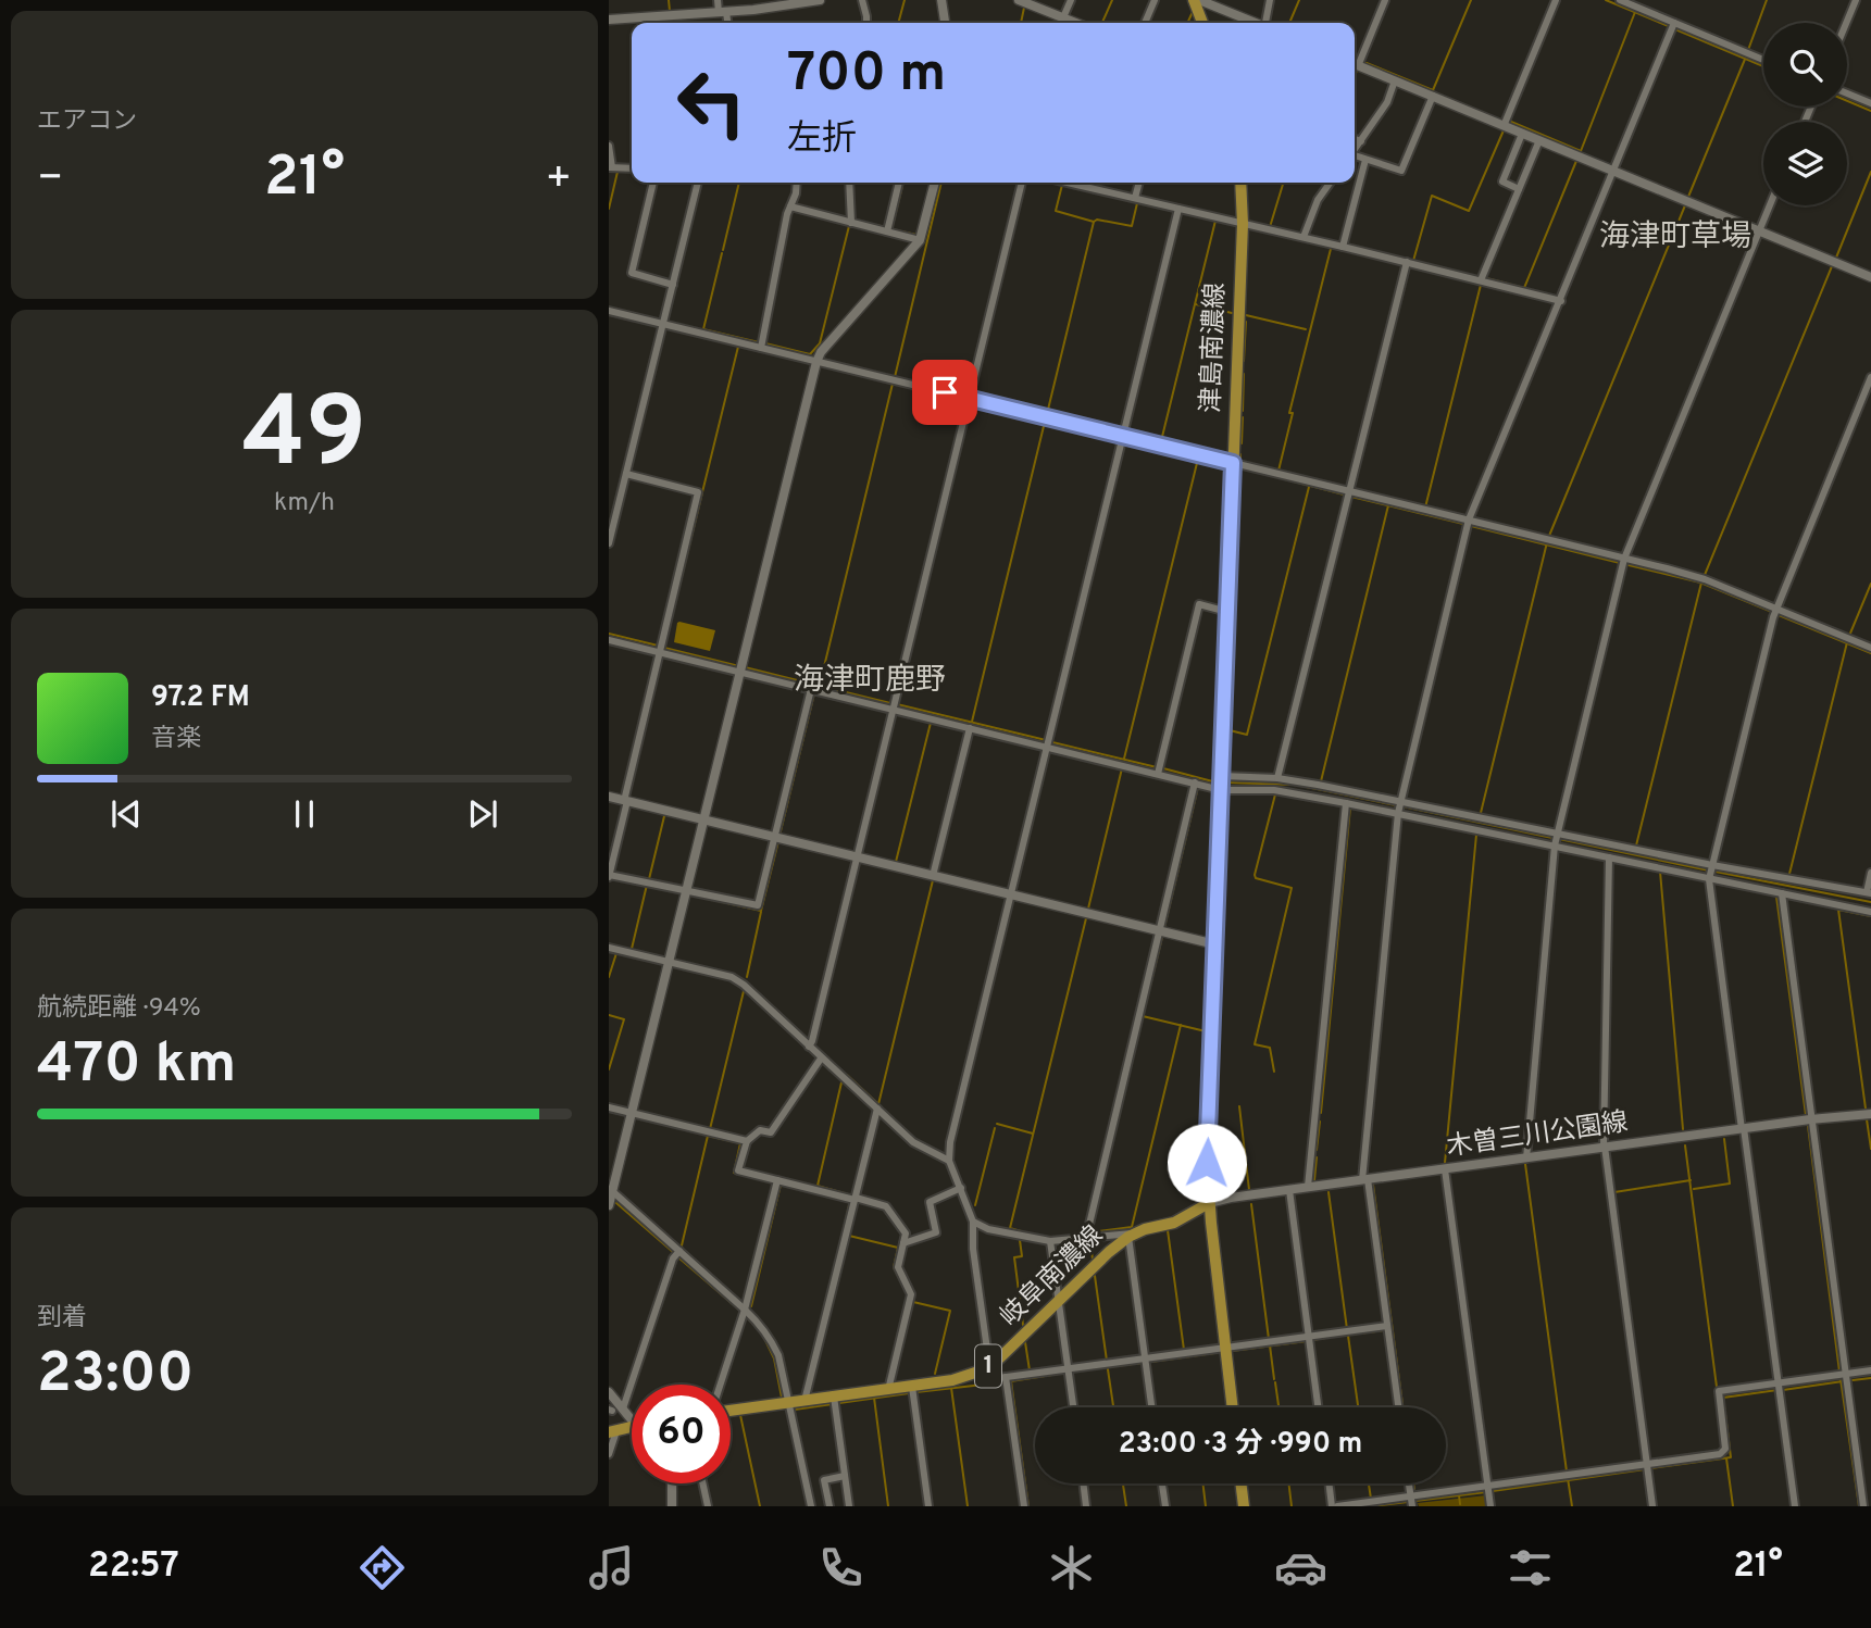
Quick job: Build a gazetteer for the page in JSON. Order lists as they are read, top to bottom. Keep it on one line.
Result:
{"streets":{"main road":["津島南濃線","岐阜南濃線","1"],"street":["木曽三川公園線"]},"crossings":[["津島南濃線","木曽三川公園線"],["津島南濃線","岐阜南濃線"],["木曽三川公園線","岐阜南濃線"]],"districts":["海津町草場","海津町鹿野"],"page":{"tile":["エアコン",["49","km/h"],["航続距離 · 94%","470 km"],["到着","23:00"]],"turn":["700 m","左折"],"heat":["−","21°","+"],"song":["97.2 FM","音楽"],"limit":"60","trip":"23:00 · 3 分 · 990 m","tabs":["22:57","21°"]}}
